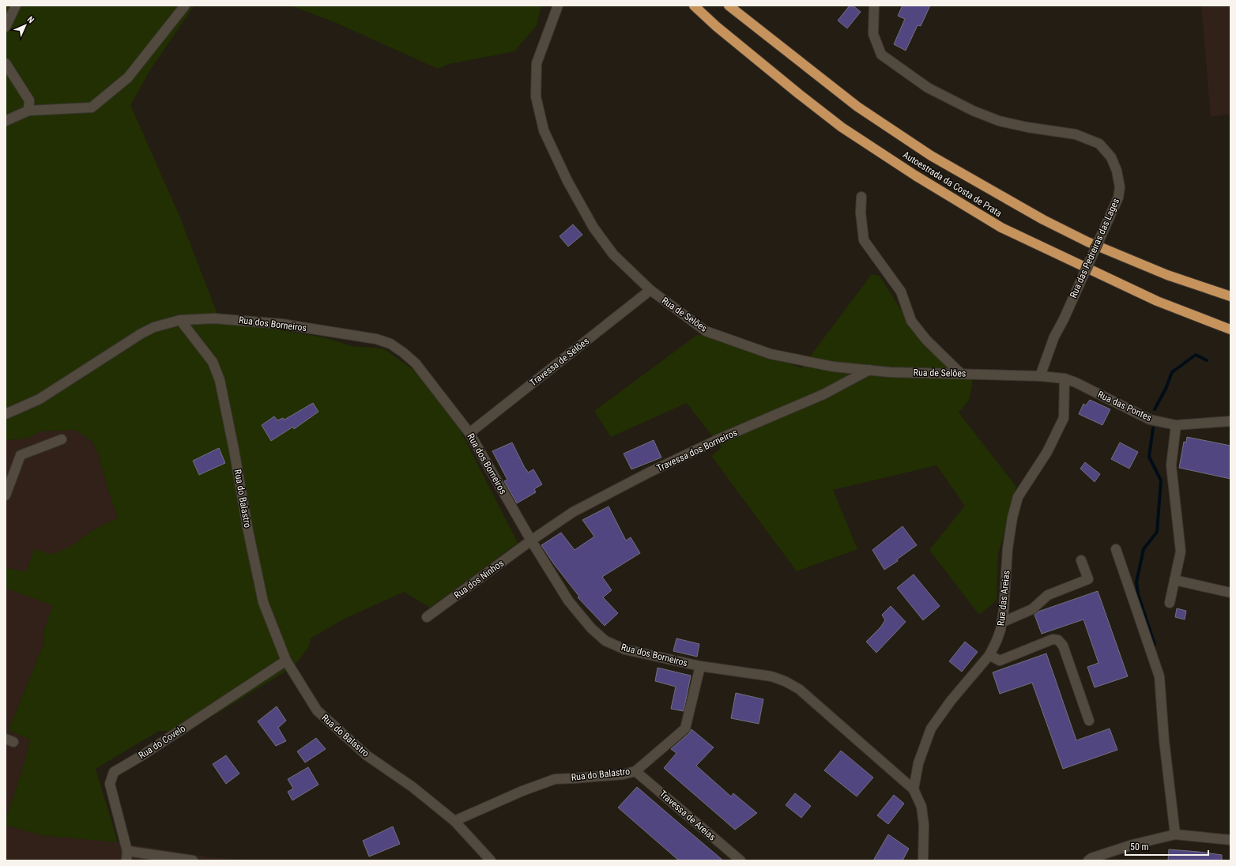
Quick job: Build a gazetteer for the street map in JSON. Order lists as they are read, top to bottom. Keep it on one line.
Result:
{"streets":{"highway":["Autoestrada da Costa de Prata"],"street":["Rua das Pedreiras das Lages","Rua de Selões","Rua dos Borneiros","Travessa de Selões","Rua das Pontes","Travessa dos Borneiros","Rua do Balastro","Rua dos Ninhos","Rua das Areias","Rua do Covelo","Travessa de Areias"]},"crossings":[["Rua das Pedreiras das Lages","Rua de Selões"],["Rua das Pedreiras das Lages","Rua das Pontes"],["Rua de Selões","Travessa de Selões"],["Rua de Selões","Rua das Pontes"],["Rua de Selões","Travessa dos Borneiros"],["Rua dos Borneiros","Travessa de Selões"],["Rua dos Borneiros","Travessa dos Borneiros"],["Rua dos Borneiros","Rua do Balastro"],["Rua dos Borneiros","Rua dos Ninhos"],["Rua dos Borneiros","Rua das Areias"],["Rua das Pontes","Rua das Areias"],["Travessa dos Borneiros","Rua dos Ninhos"],["Rua do Balastro","Rua do Covelo"],["Rua do Balastro","Travessa de Areias"]],"scale_bar":"50 m","north":"top right"}
